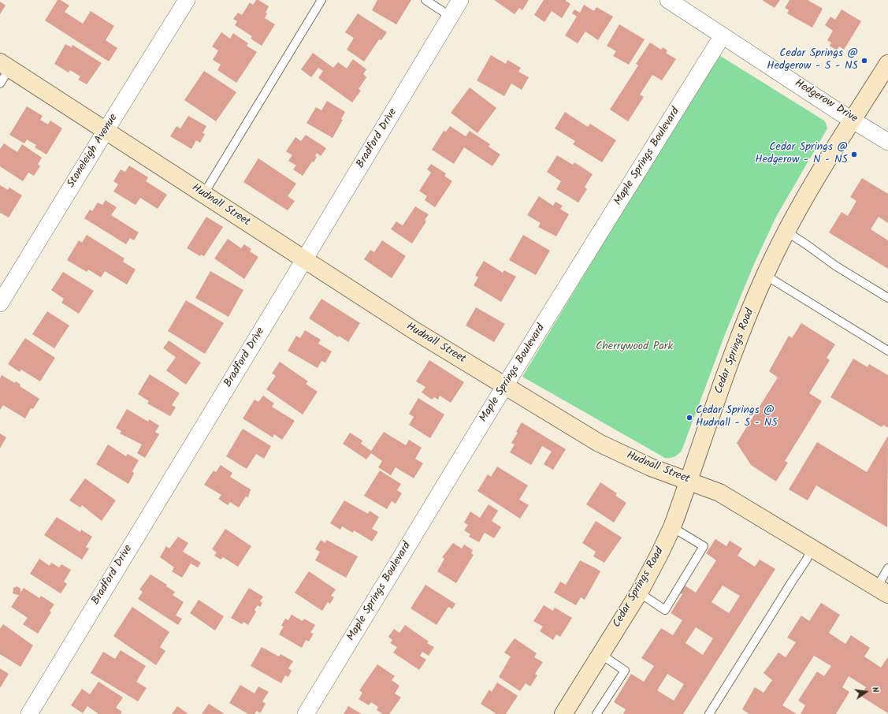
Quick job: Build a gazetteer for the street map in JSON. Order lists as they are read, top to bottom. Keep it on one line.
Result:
{"streets":{"street":["Hedgerow Drive","Bradford Drive","Stoneleigh Avenue","Maple Springs Boulevard","Hudnall Street","Cedar Springs Road"]},"crossings":[["Hedgerow Drive","Maple Springs Boulevard"],["Hedgerow Drive","Cedar Springs Road"],["Bradford Drive","Hudnall Street"],["Stoneleigh Avenue","Hudnall Street"],["Maple Springs Boulevard","Hudnall Street"],["Hudnall Street","Cedar Springs Road"]],"parks":["Cherrywood Park"],"places":["Cedar Springs @ Hedgerow - S - NS","Cedar Springs @ Hedgerow - N - NS","Cedar Springs @ Hudnall - S - NS"],"north":"right"}
